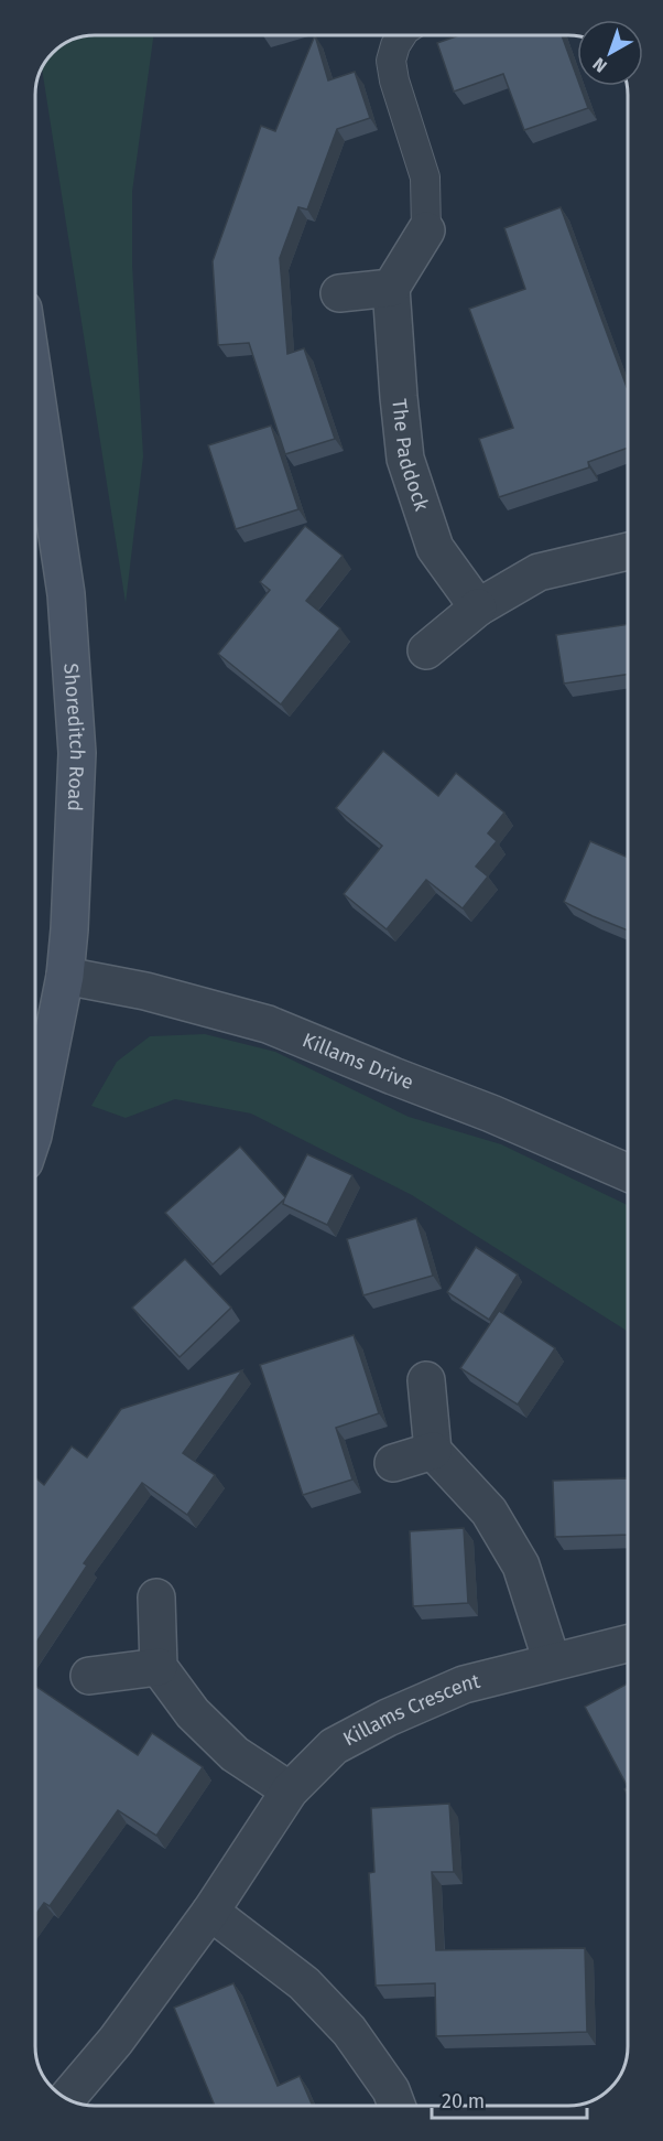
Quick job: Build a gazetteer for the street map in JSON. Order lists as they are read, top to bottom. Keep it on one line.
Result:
{"streets":{"main road":["Shoreditch Road"],"street":["The Paddock","Killams Drive","Killams Crescent"]},"crossings":[["Shoreditch Road","Killams Drive"]],"scale_bar":"20 m","north":"bottom left"}
